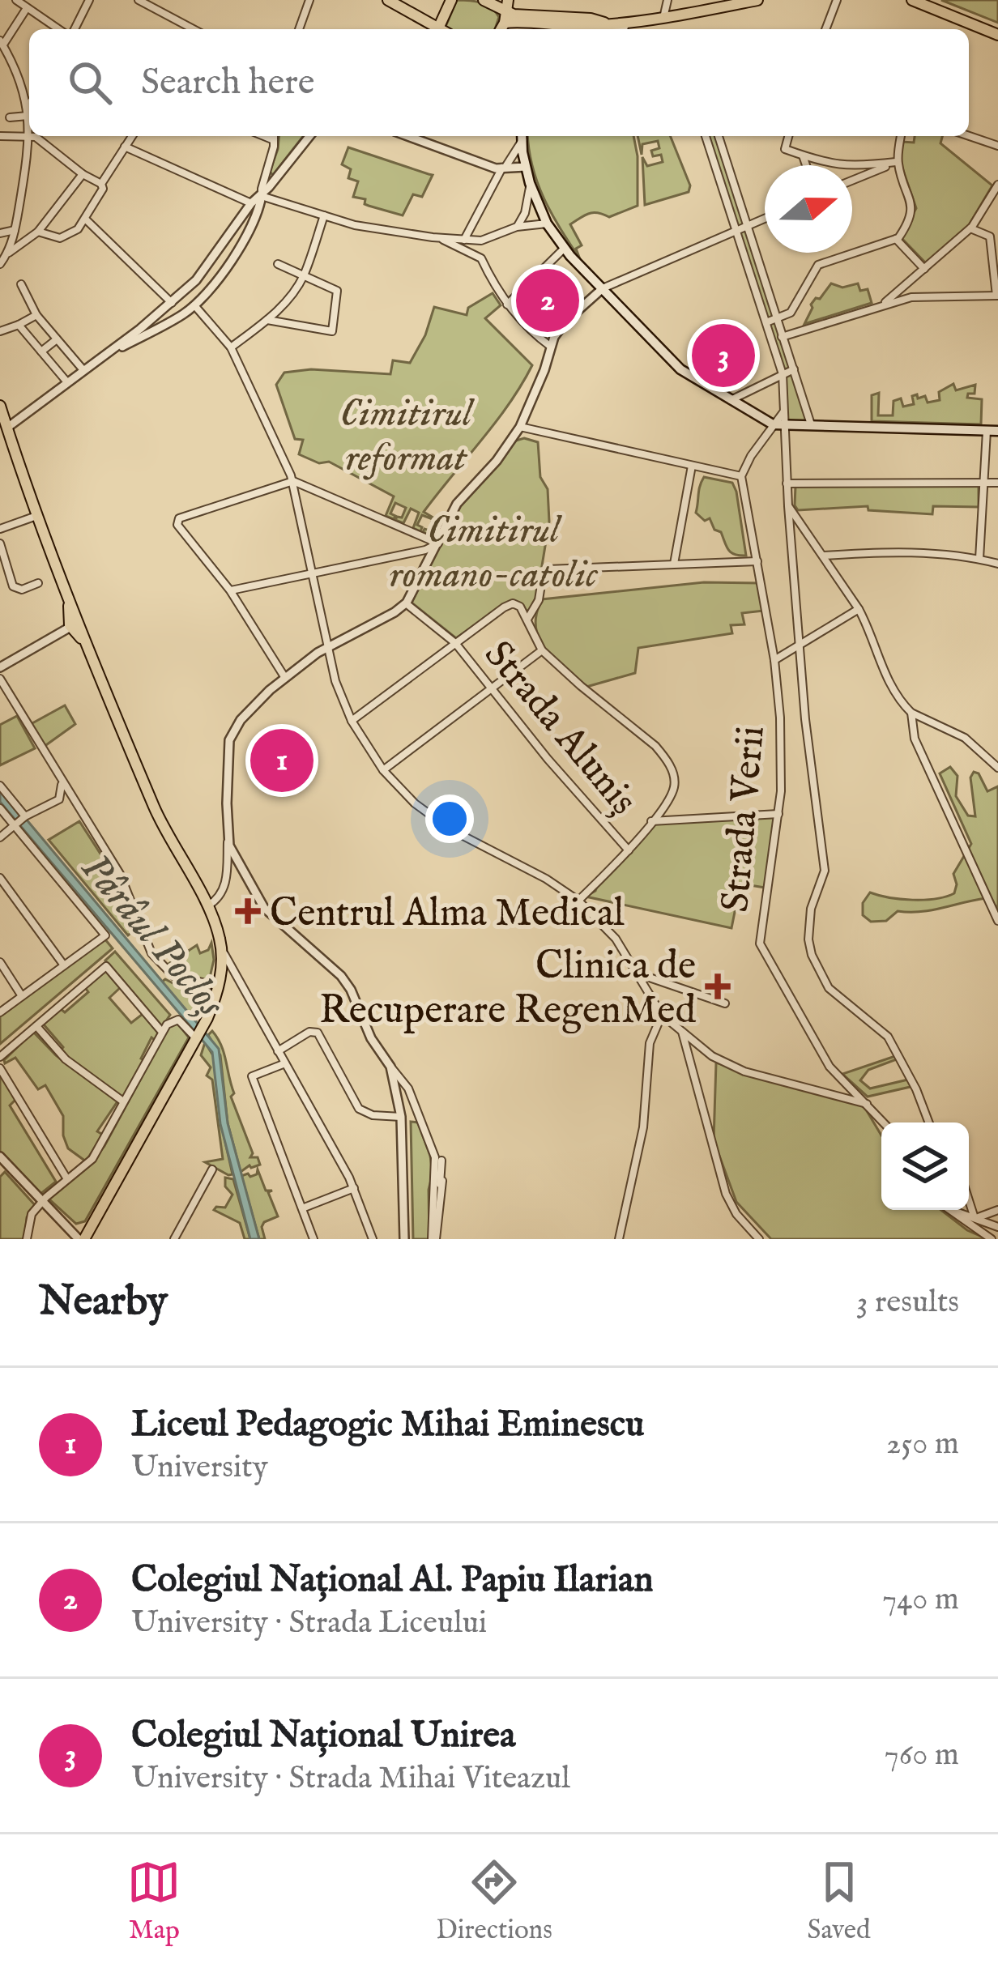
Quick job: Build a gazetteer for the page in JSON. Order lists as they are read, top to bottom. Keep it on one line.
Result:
{"streets":{"street":["Strada Aluniș","Strada Verii"]},"water":["Pârâul Pocloș"],"parks":["Cimitirul reformat","Cimitirul romano-catolic"],"places":{"health":["Centrul Alma Medical","Clinica de Recuperare RegenMed"]},"north":"right","page":{"search":"Search here","pins":["2","3","1"],"heading":["Nearby","3 results"],"list":[{"mark":"1","name":"Liceul Pedagogic Mihai Eminescu","note":"University","value":"250 m"},{"mark":"2","name":"Colegiul Național Al. Papiu Ilarian","note":"University · Strada Liceului","value":"740 m"},{"mark":"3","name":"Colegiul Național Unirea","note":"University · Strada Mihai Viteazul","value":"760 m"}],"nav":["Map","Directions","Saved"]}}
